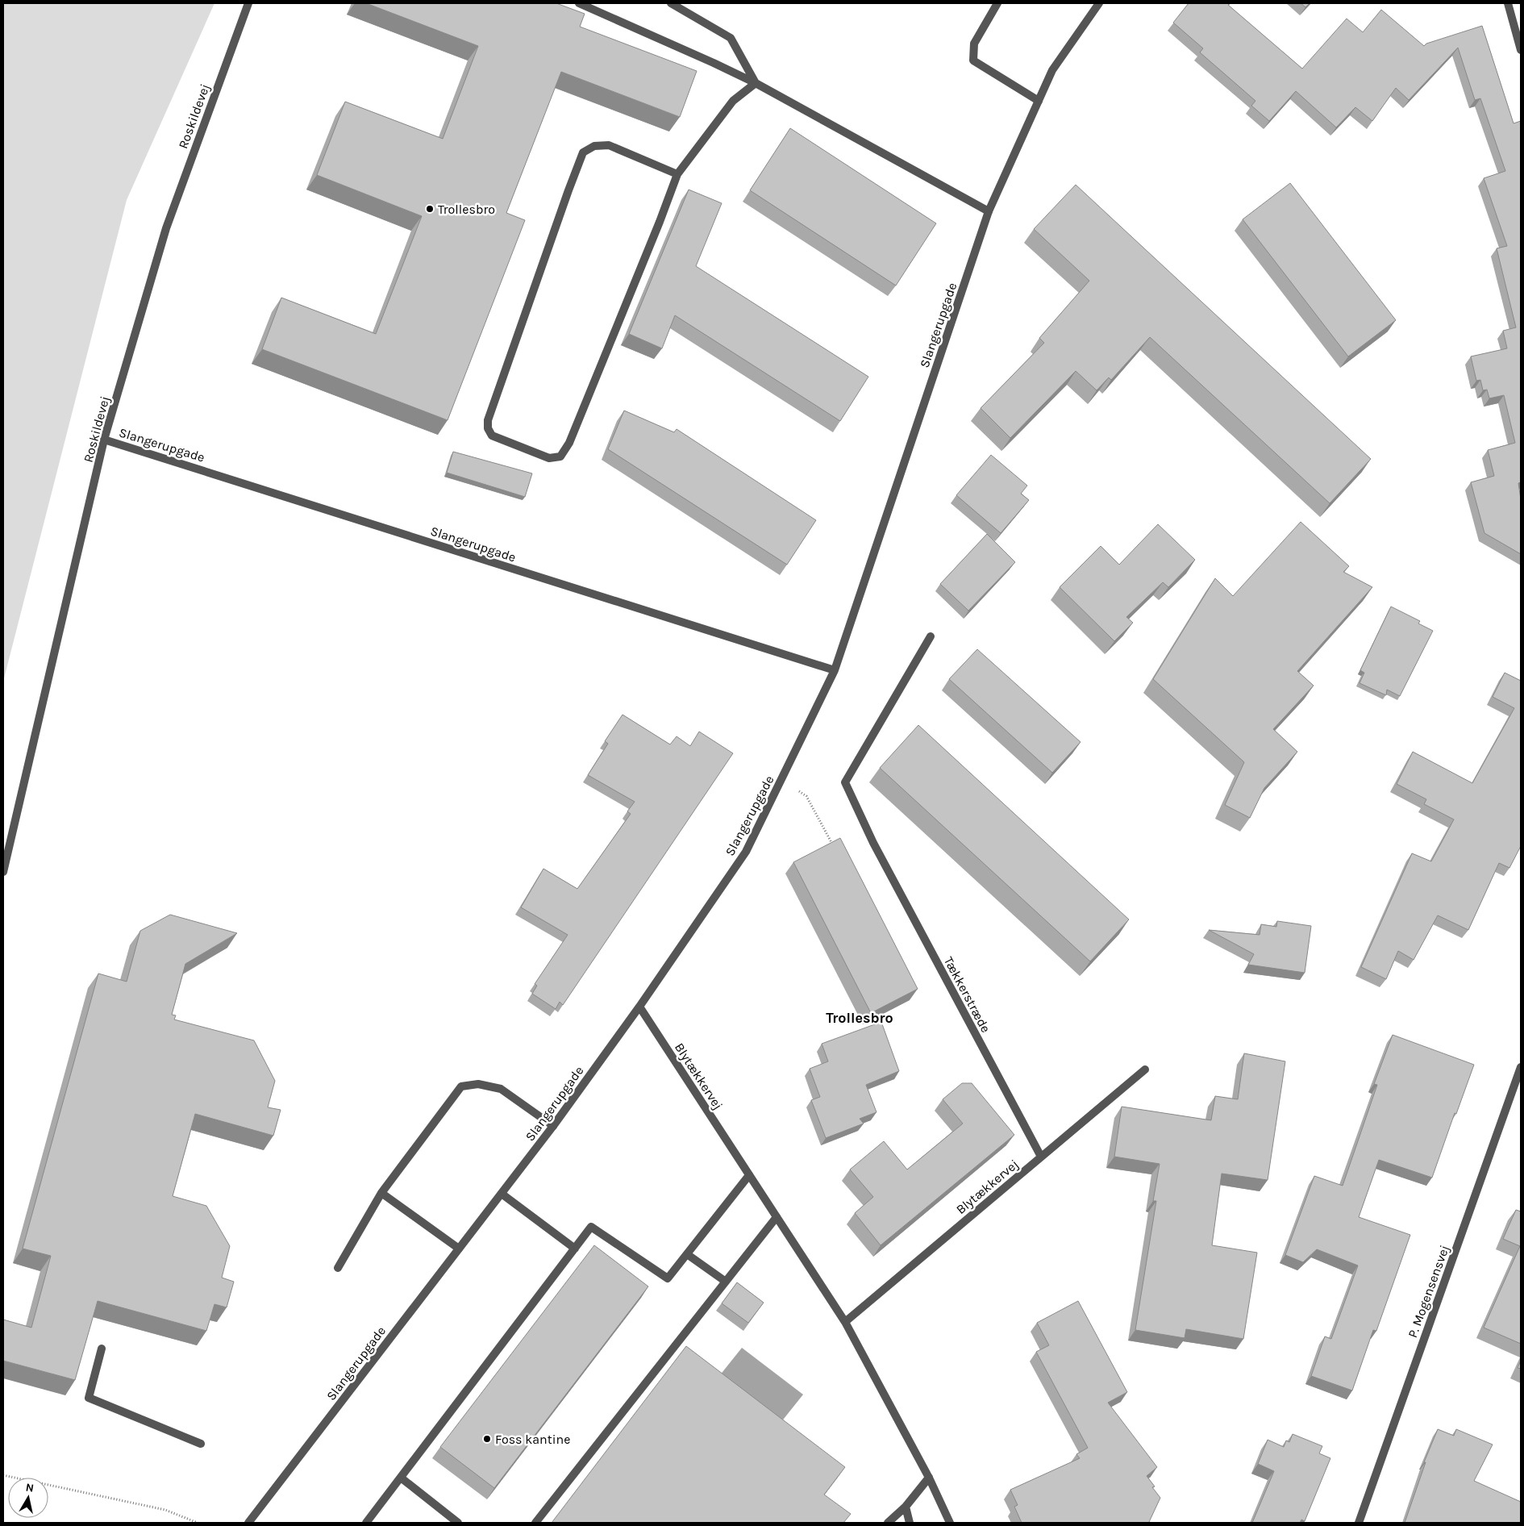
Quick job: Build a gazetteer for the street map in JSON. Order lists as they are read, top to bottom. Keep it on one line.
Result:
{"streets":{"street":["Roskildevej","Slangerupgade","Tækkerstræde","Blytækkervej","P. Mogensensvej"]},"crossings":[["Roskildevej","Slangerupgade"],["Slangerupgade","Blytækkervej"],["Tækkerstræde","Blytækkervej"]],"districts":["Trollesbro"],"places":["Trollesbro","Foss kantine"],"north":"top"}
